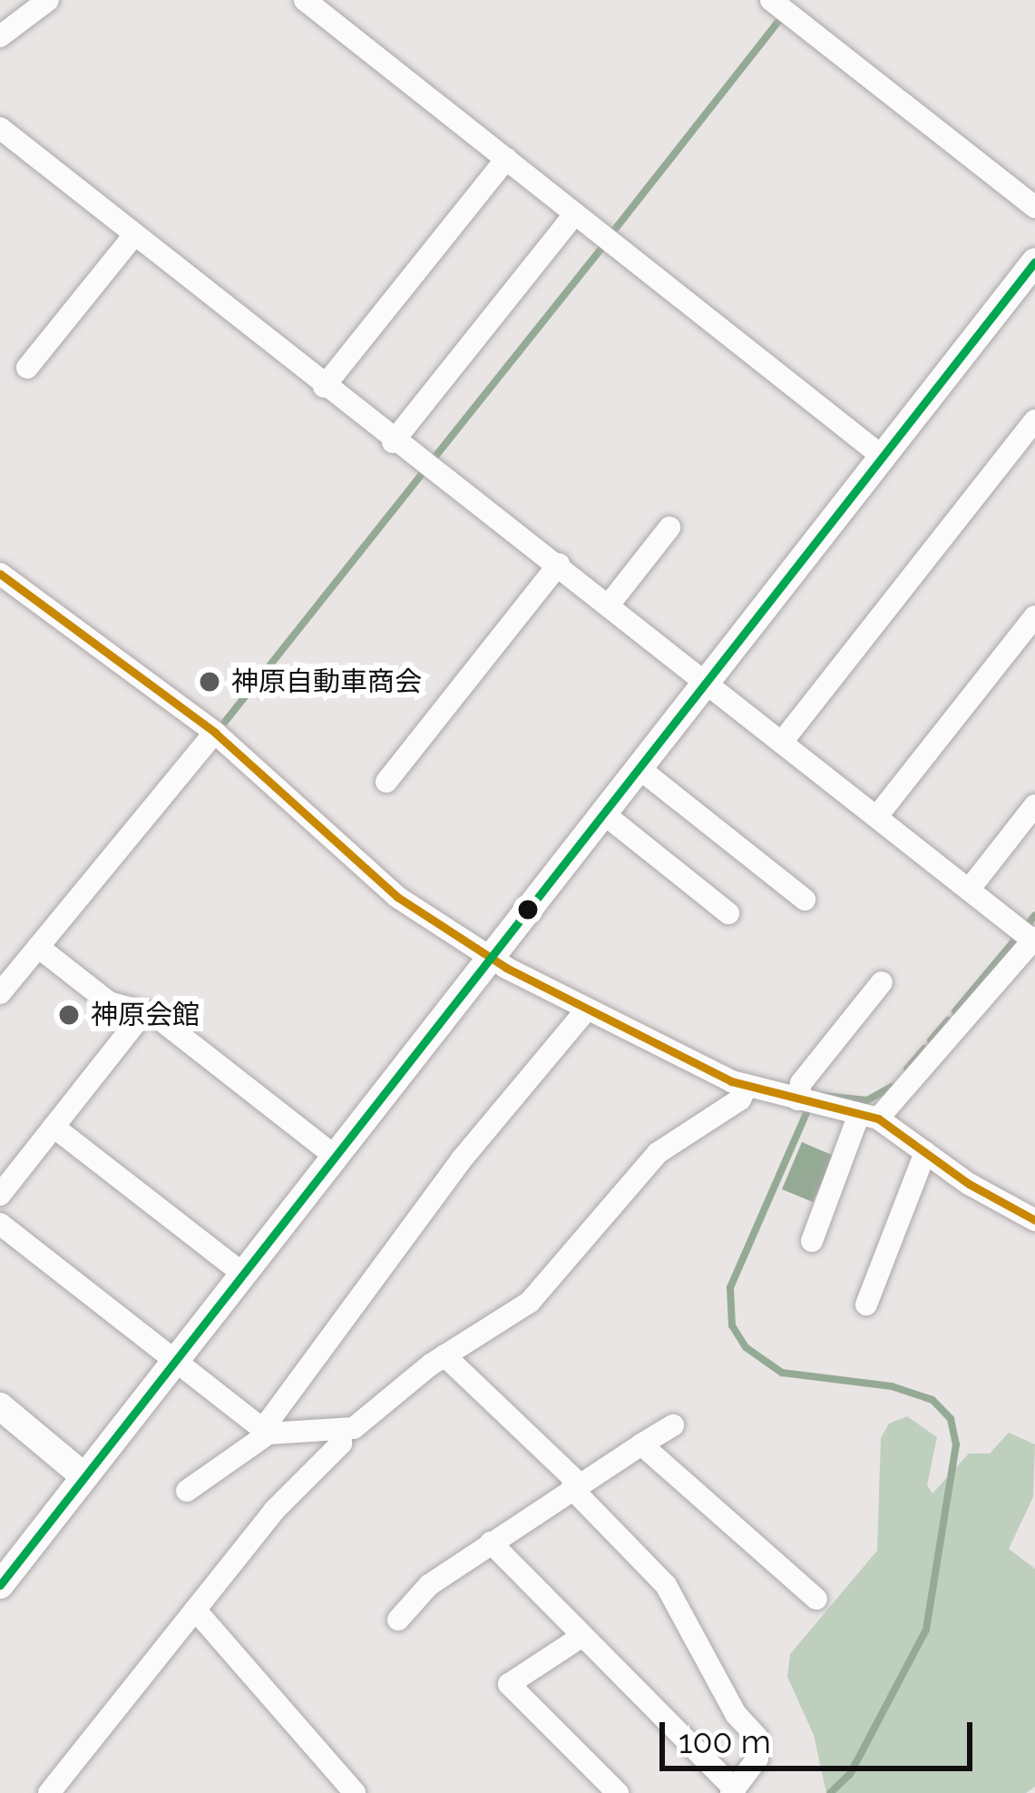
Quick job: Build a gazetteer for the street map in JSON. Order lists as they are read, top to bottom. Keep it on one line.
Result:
{"places":["神原自動車商会","神原会館"],"scale_bar":"100 m"}
